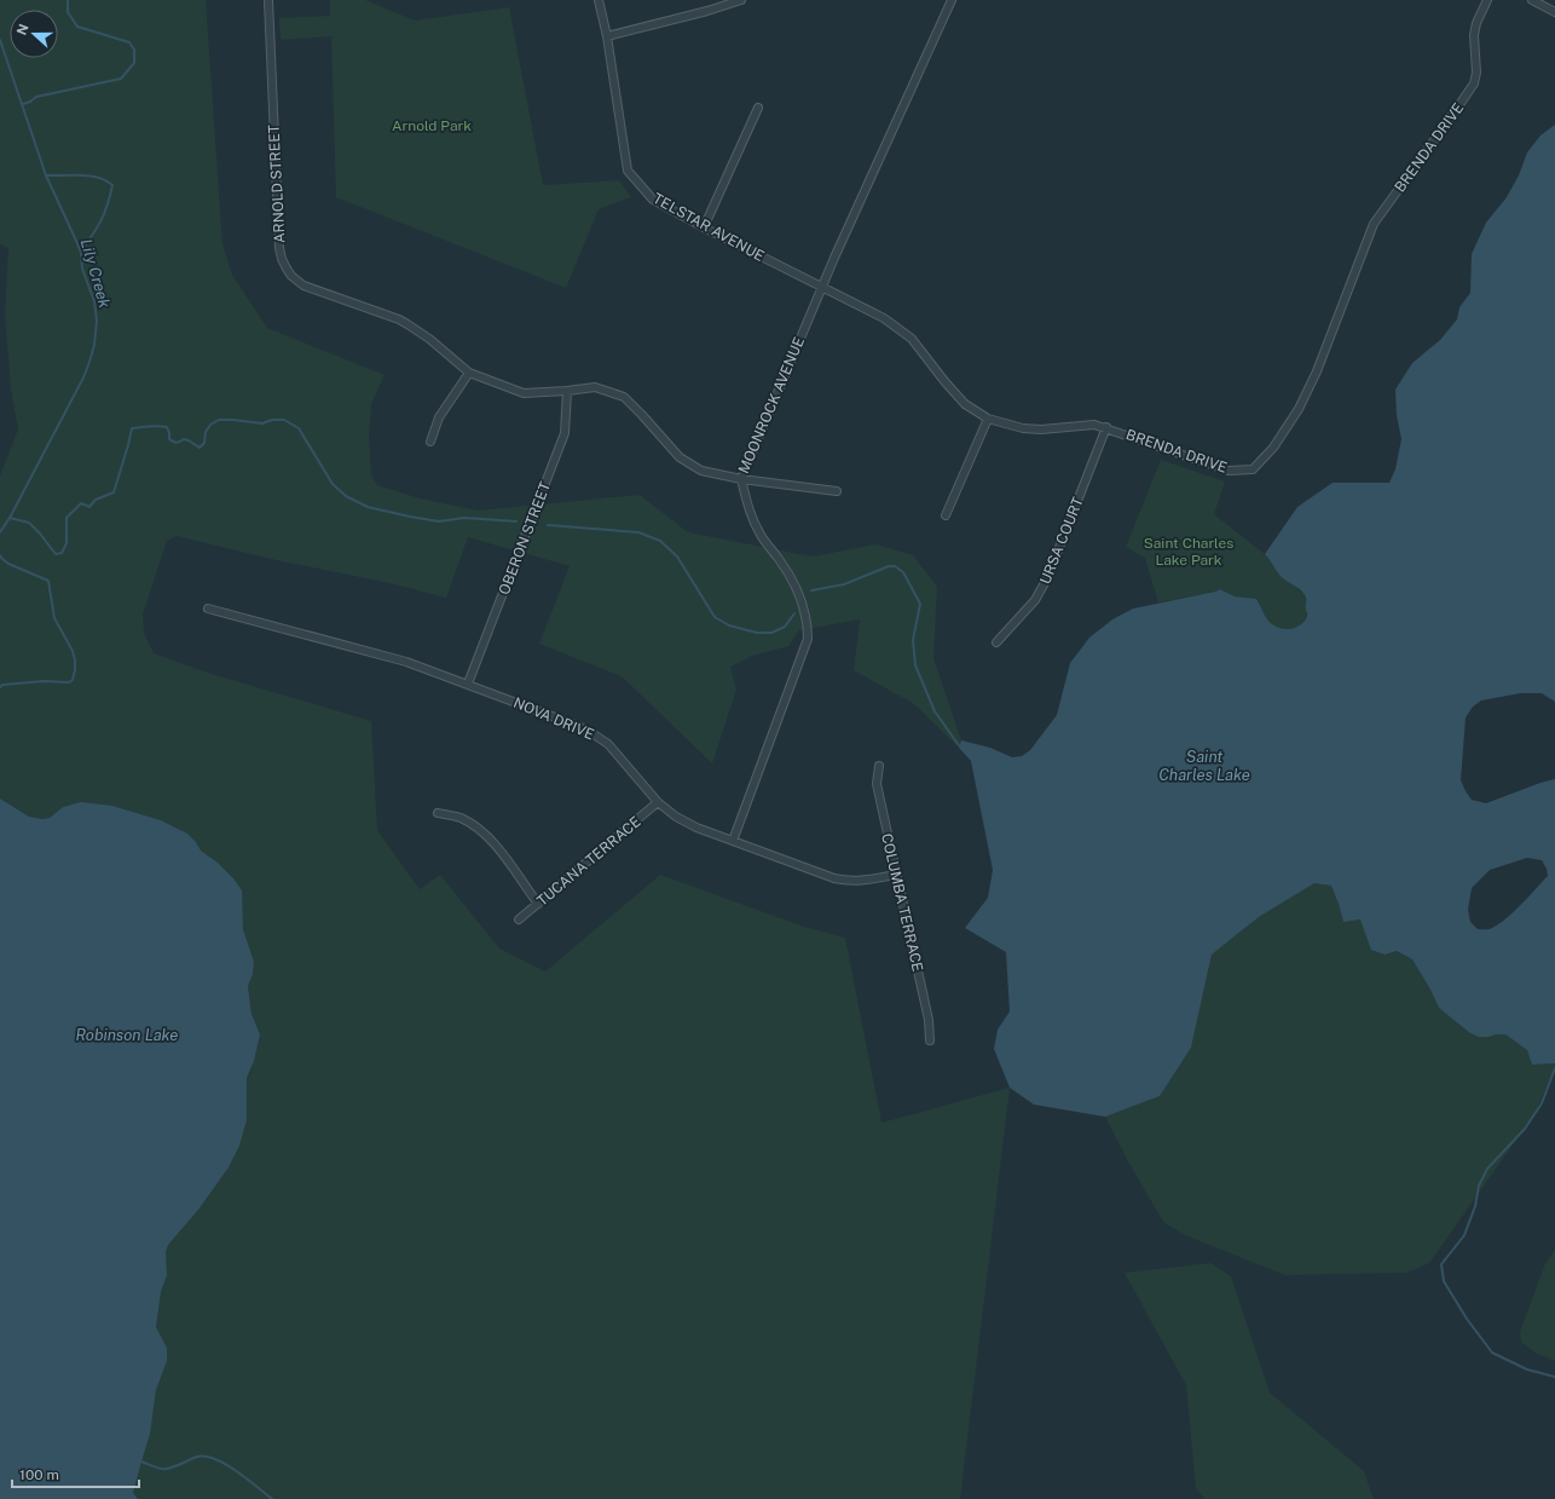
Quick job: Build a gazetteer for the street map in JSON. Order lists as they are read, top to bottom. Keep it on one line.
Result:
{"streets":{"street":["BRENDA DRIVE","ARNOLD STREET","TELSTAR AVENUE","MOONROCK AVENUE","OBERON STREET","URSA COURT","NOVA DRIVE","TUCANA TERRACE","COLUMBA TERRACE"]},"crossings":[["BRENDA DRIVE","TELSTAR AVENUE"],["BRENDA DRIVE","MOONROCK AVENUE"],["BRENDA DRIVE","URSA COURT"],["ARNOLD STREET","MOONROCK AVENUE"],["ARNOLD STREET","OBERON STREET"],["TELSTAR AVENUE","MOONROCK AVENUE"],["MOONROCK AVENUE","NOVA DRIVE"],["OBERON STREET","NOVA DRIVE"],["NOVA DRIVE","TUCANA TERRACE"],["NOVA DRIVE","COLUMBA TERRACE"]],"water":["Lily Creek","Saint Charles Lake","Robinson Lake"],"parks":["Arnold Park","Saint Charles Lake Park"],"scale_bar":"100 m","north":"left"}
